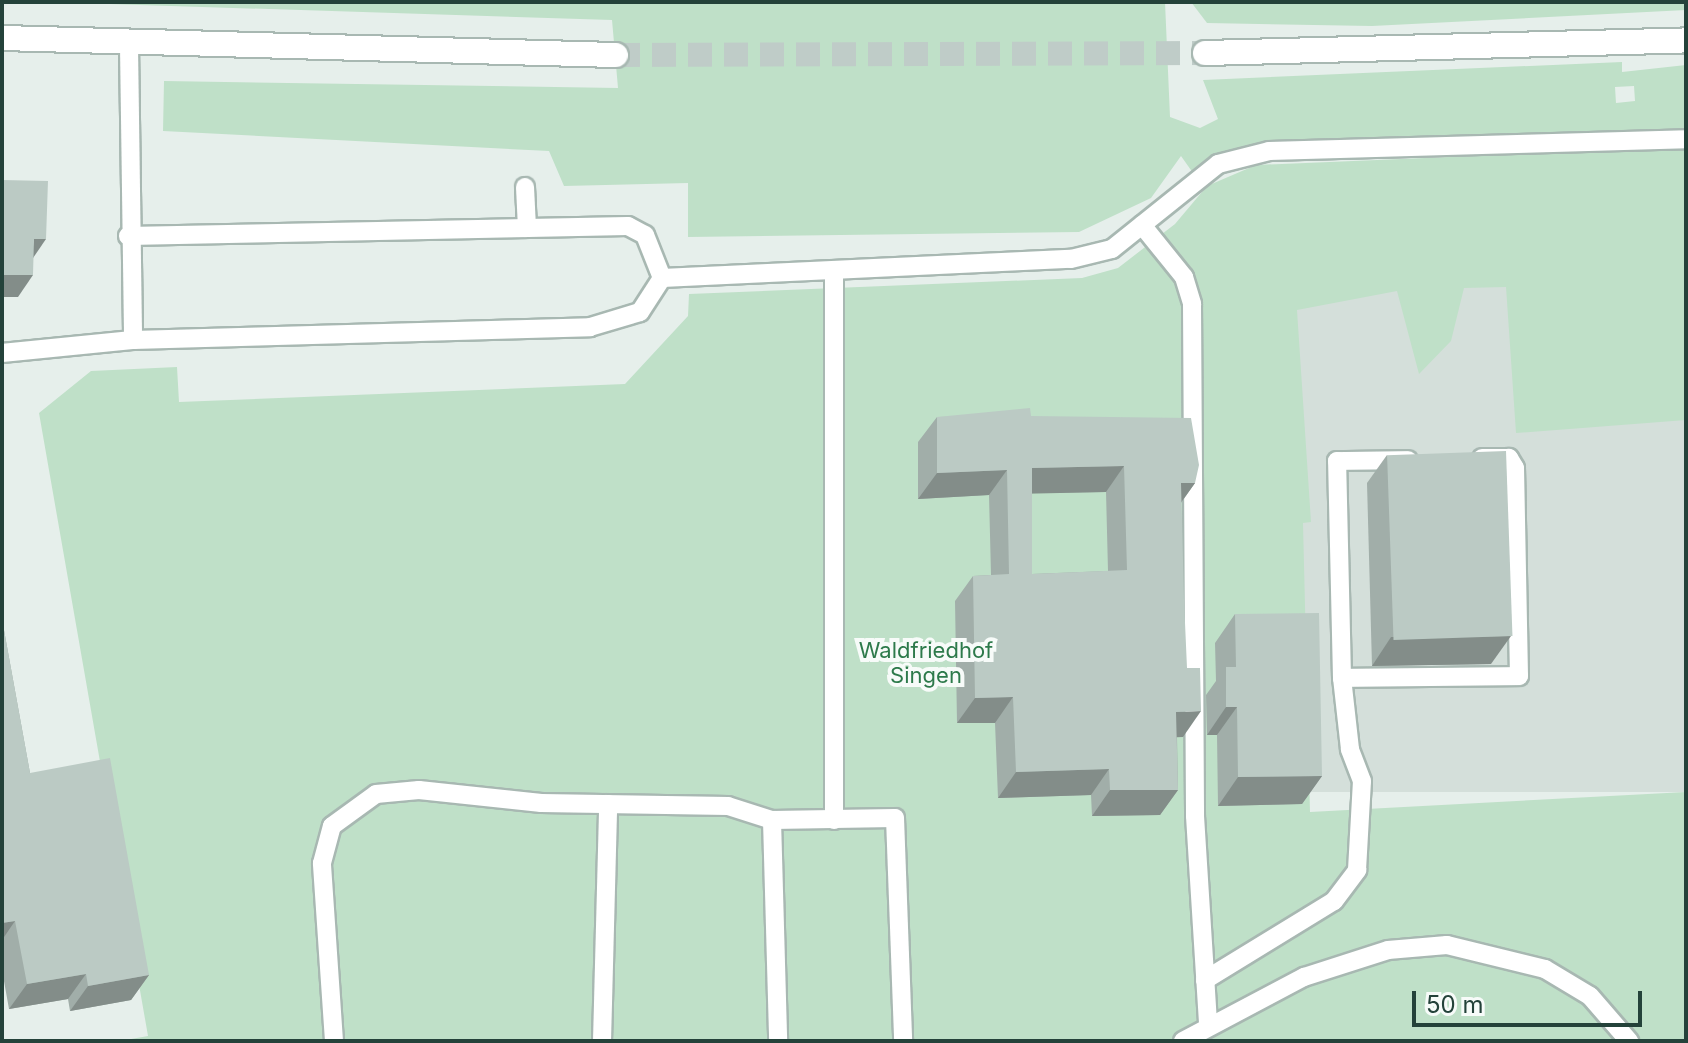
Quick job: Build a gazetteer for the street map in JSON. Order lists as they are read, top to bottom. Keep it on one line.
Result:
{"parks":["Waldfriedhof Singen"],"scale_bar":"50 m"}
